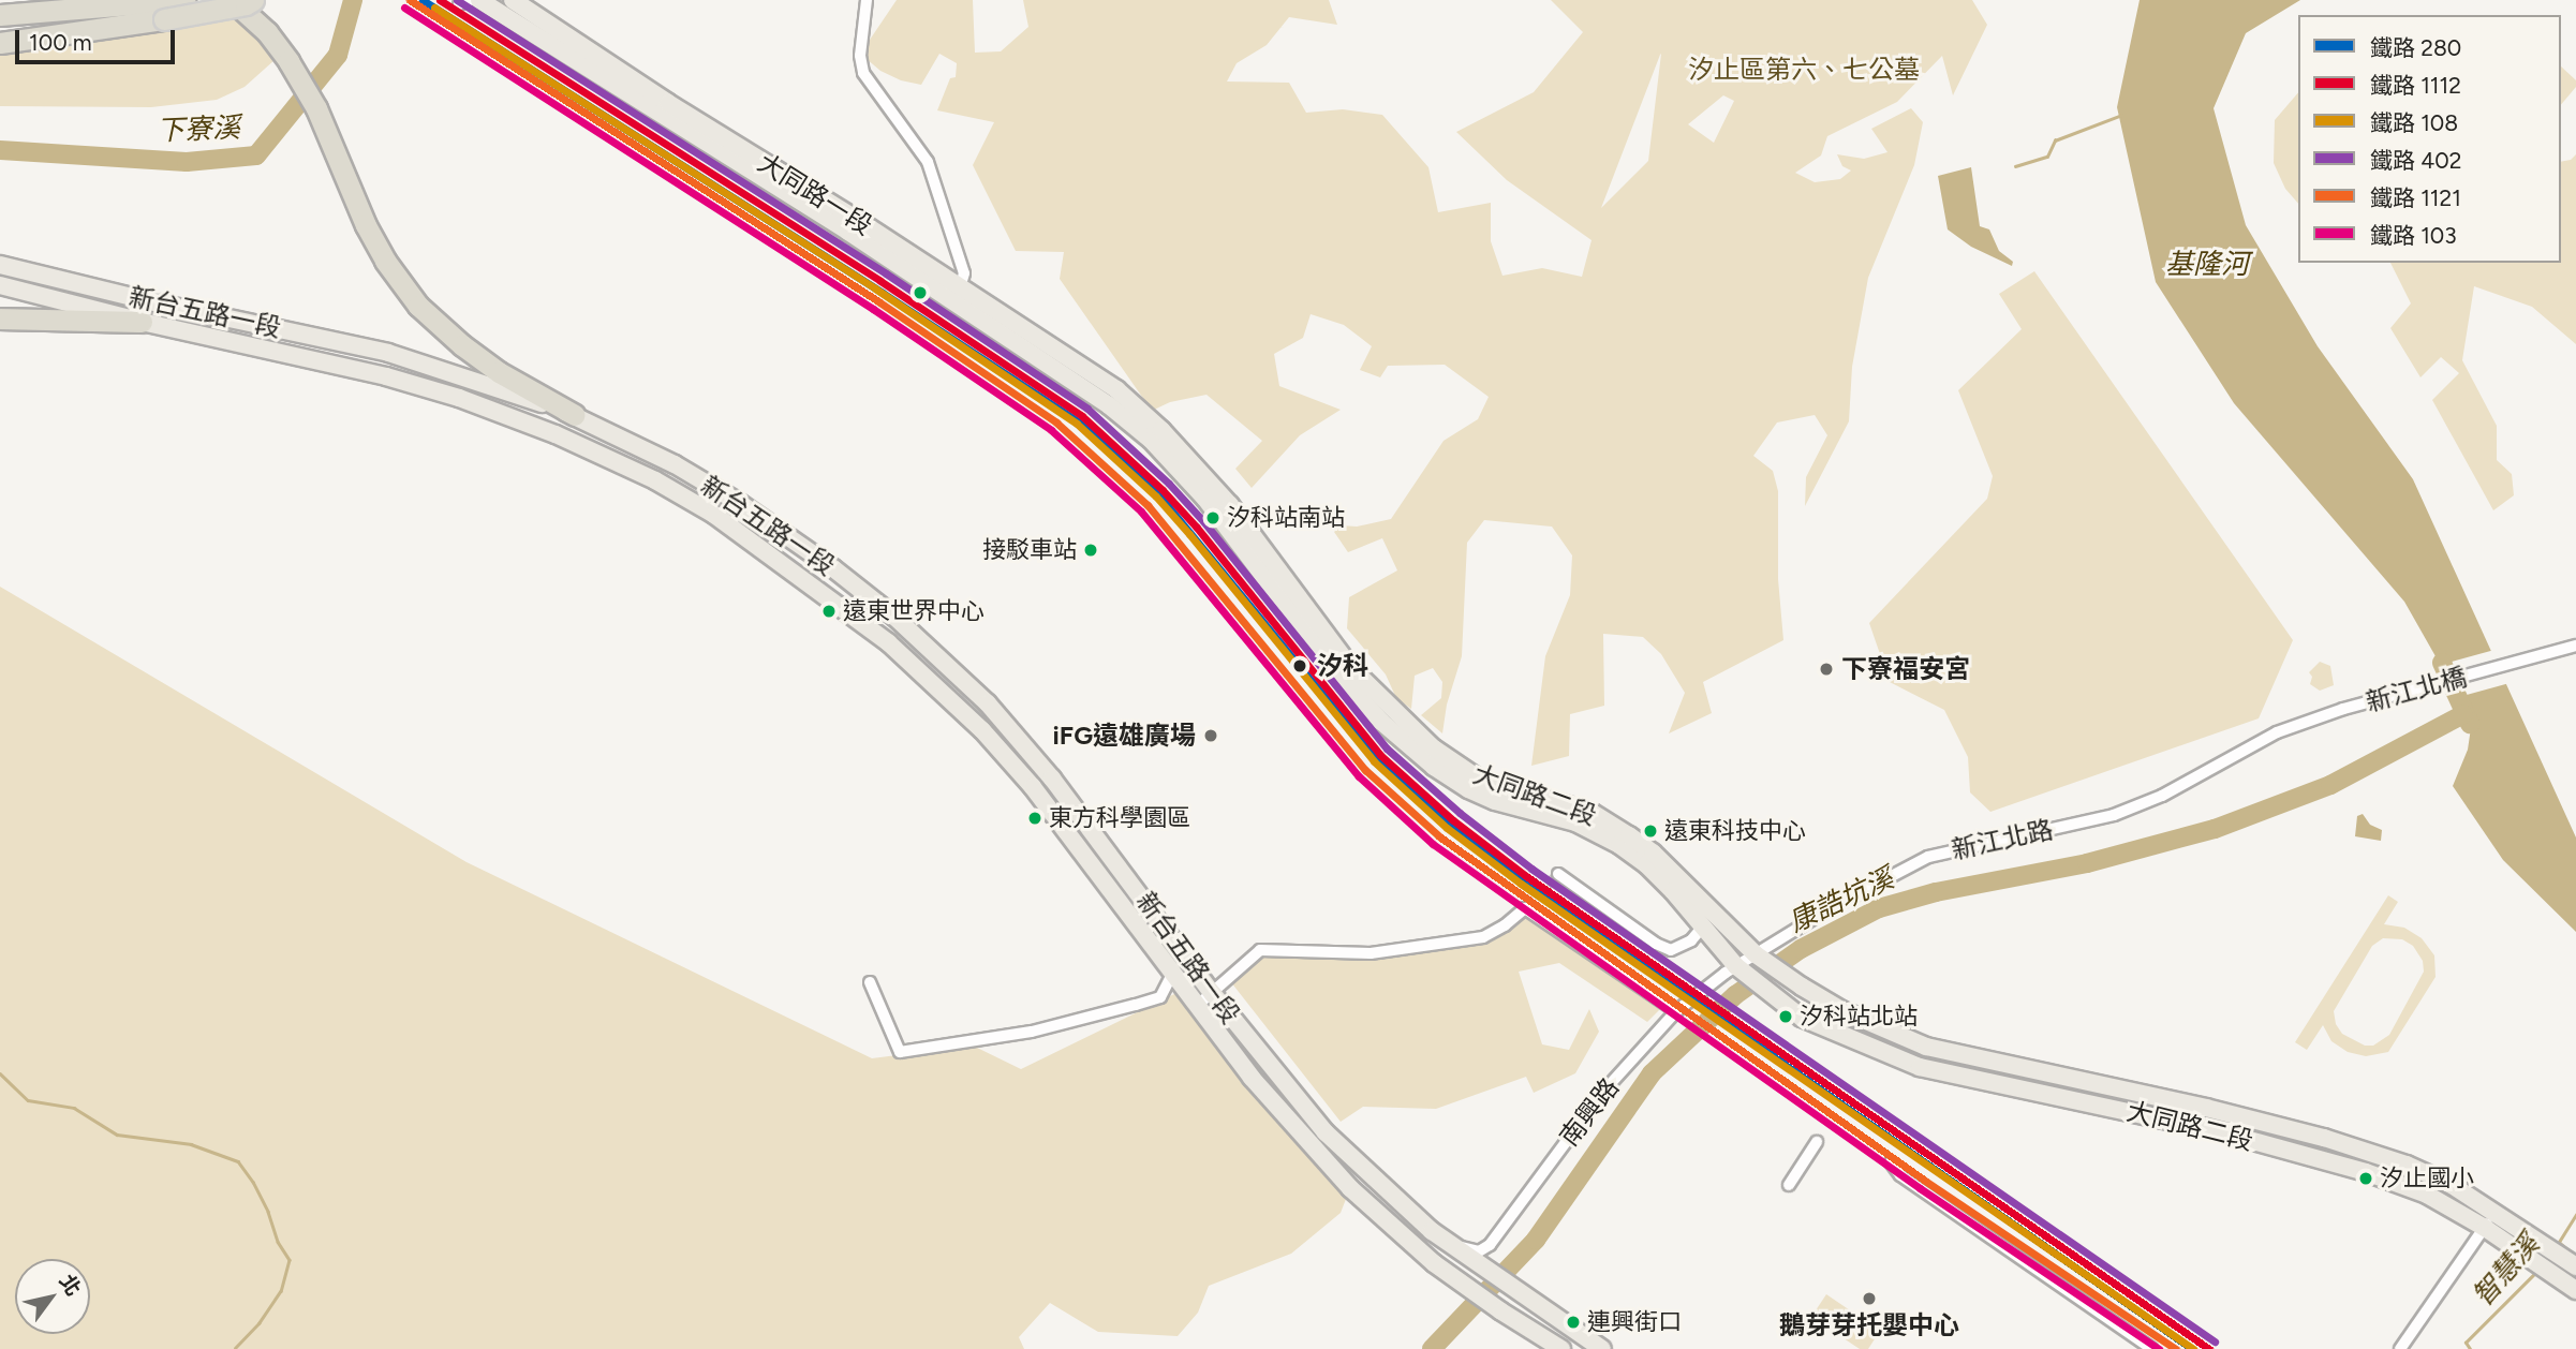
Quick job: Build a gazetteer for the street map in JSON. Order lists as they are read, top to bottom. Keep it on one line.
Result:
{"streets":{"main road":["大同路一段","新台五路一段","大同路二段"],"street":["新江北橋","新江北路","南興路"]},"crossings":[["大同路一段","大同路二段"],["新台五路一段","南興路"],["新江北橋","新江北路"],["大同路二段","新江北路"],["大同路二段","南興路"],["新江北路","南興路"]],"water":["下寮溪","基隆河","康誥坑溪","智慧溪"],"parks":["汐止區第六、七公墓"],"places":["汐科站南站","接駁車站","遠東世界中心","汐科","下寮福安宮","iFG遠雄廣場","東方科學園區","遠東科技中心","汐科站北站","汐止國小","鵝芽芽托嬰中心","連興街口"],"lines":["rail line 280","rail line 1112","rail line 402","rail line 1121","rail line 108","rail line 103"],"legend":["鐵路 280","鐵路 1112","鐵路 108","鐵路 402","鐵路 1121","鐵路 103"],"scale_bar":"100 m","north":"top right"}
